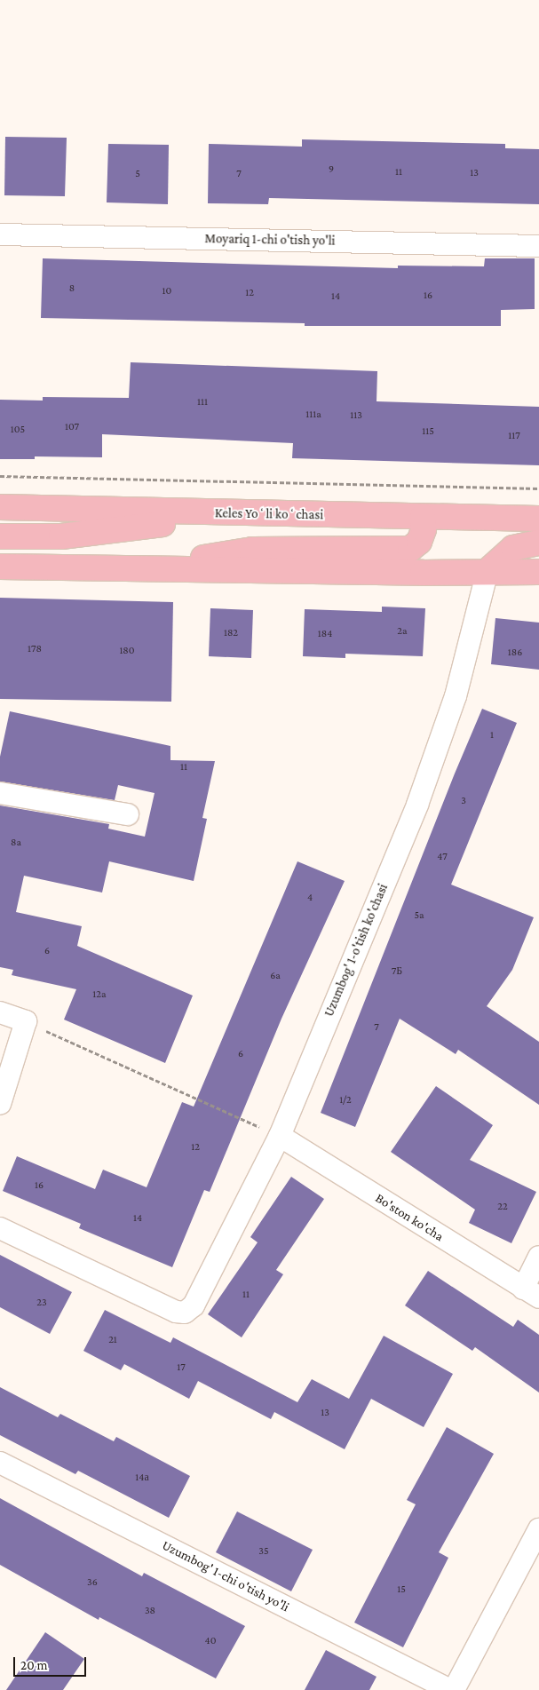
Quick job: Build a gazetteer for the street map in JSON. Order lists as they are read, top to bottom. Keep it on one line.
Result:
{"streets":{"main road":["Keles Yoʻli koʻchasi"],"street":["Moyariq 1-chi o'tish yo'li","Uzumbog' 1-o'tish ko'chasi","Bo'ston ko'cha","Uzumbog' 1-chi o'tish yo'li"]},"crossings":[["Uzumbog' 1-o'tish ko'chasi","Bo'ston ko'cha"]],"house_numbers":["9","11","13","5","7","8","10","12","16","14","111","111a","113","107","105","115","117","2a","182","184","178","180","186","1","11","3","8a","47","4","5a","6","7Б","6a","12a","7","6","1/2","12","16","22","14","11","23","21","17","13","14а","35","36","15","38","40"],"scale_bar":"20 m"}
